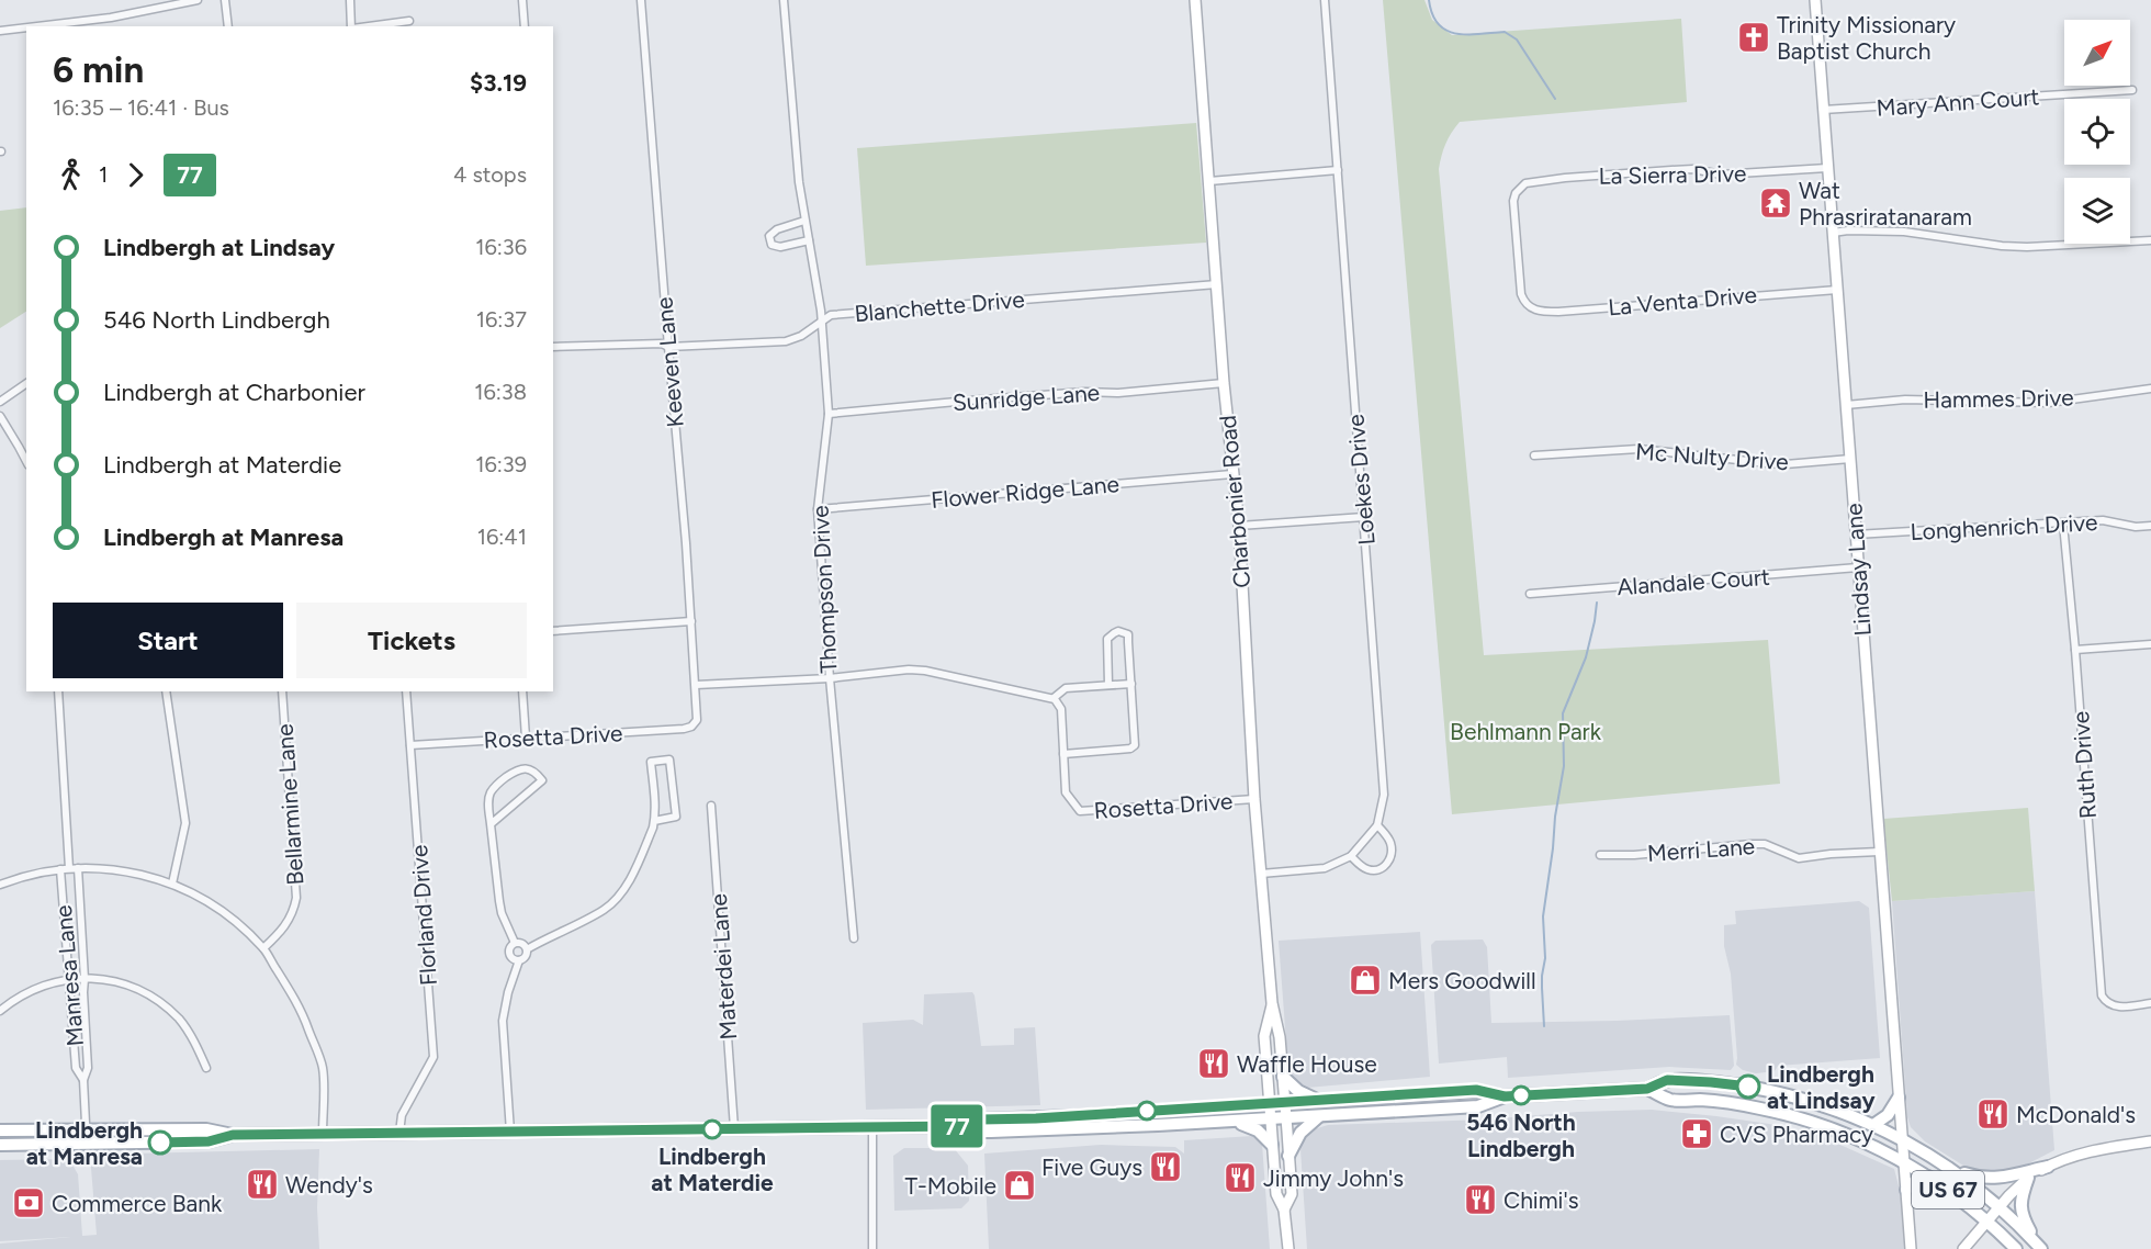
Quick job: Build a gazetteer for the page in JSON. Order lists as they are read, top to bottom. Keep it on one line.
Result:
{"streets":{"main road":["Charbonier Road","Lindsay Lane","US 67"],"street":["Mary Ann Court","La Sierra Drive","La Venta Drive","Blanchette Drive","Keeven Lane","Sunridge Lane","Hammes Drive","Mc Nulty Drive","Loekes Drive","Flower Ridge Lane","Longhenrich Drive","Alandale Court","Thompson Drive","Rosetta Drive","Ruth Drive","Bellarmine Lane","Merri Lane","Florland Drive","Materdei Lane","Manresa Lane"]},"crossings":[["Mary Ann Court","Lindsay Lane"],["La Sierra Drive","La Venta Drive"],["La Sierra Drive","Lindsay Lane"],["La Venta Drive","Lindsay Lane"],["Blanchette Drive","Keeven Lane"],["Blanchette Drive","Charbonier Road"],["Blanchette Drive","Thompson Drive"],["Keeven Lane","Rosetta Drive"],["Sunridge Lane","Charbonier Road"],["Sunridge Lane","Thompson Drive"],["Hammes Drive","Lindsay Lane"],["Mc Nulty Drive","Lindsay Lane"],["Loekes Drive","Charbonier Road"],["Flower Ridge Lane","Charbonier Road"],["Flower Ridge Lane","Thompson Drive"],["Charbonier Road","Rosetta Drive"],["Charbonier Road","US 67"],["Longhenrich Drive","Lindsay Lane"],["Longhenrich Drive","Ruth Drive"],["Lindsay Lane","Alandale Court"],["Lindsay Lane","Merri Lane"],["Lindsay Lane","US 67"],["Rosetta Drive","Florland Drive"],["Florland Drive","US 67"],["Materdei Lane","US 67"],["Manresa Lane","US 67"]],"parks":["Behlmann Park"],"places":{"church":["Trinity Missionary Baptist Church"],"temple":["Wat Phrasriratanaram"],"shop":["Mers Goodwill","T-Mobile"],"restaurant":["Waffle House","McDonald's","Five Guys","Jimmy John's","Wendy's","Chimi's"],"other":["Lindbergh at Lindsay","546 North Lindbergh","Lindbergh at Materdie","Lindbergh at Manresa"],"pharmacy":["CVS Pharmacy"],"bank":["Commerce Bank"]},"lines":["bus line 77"],"north":"top right","page":{"on_map":"77","heading":["6 min","16:35 – 16:41 · Bus","$3.19"],"legs":["1","77","4 stops"],"list":[{"name":"Lindbergh at Lindsay","value":"16:36"},{"name":"546 North Lindbergh","value":"16:37"},{"name":"Lindbergh at Charbonier","value":"16:38"},{"name":"Lindbergh at Materdie","value":"16:39"},{"name":"Lindbergh at Manresa","value":"16:41"}],"buttons":["Start","Tickets"]}}
